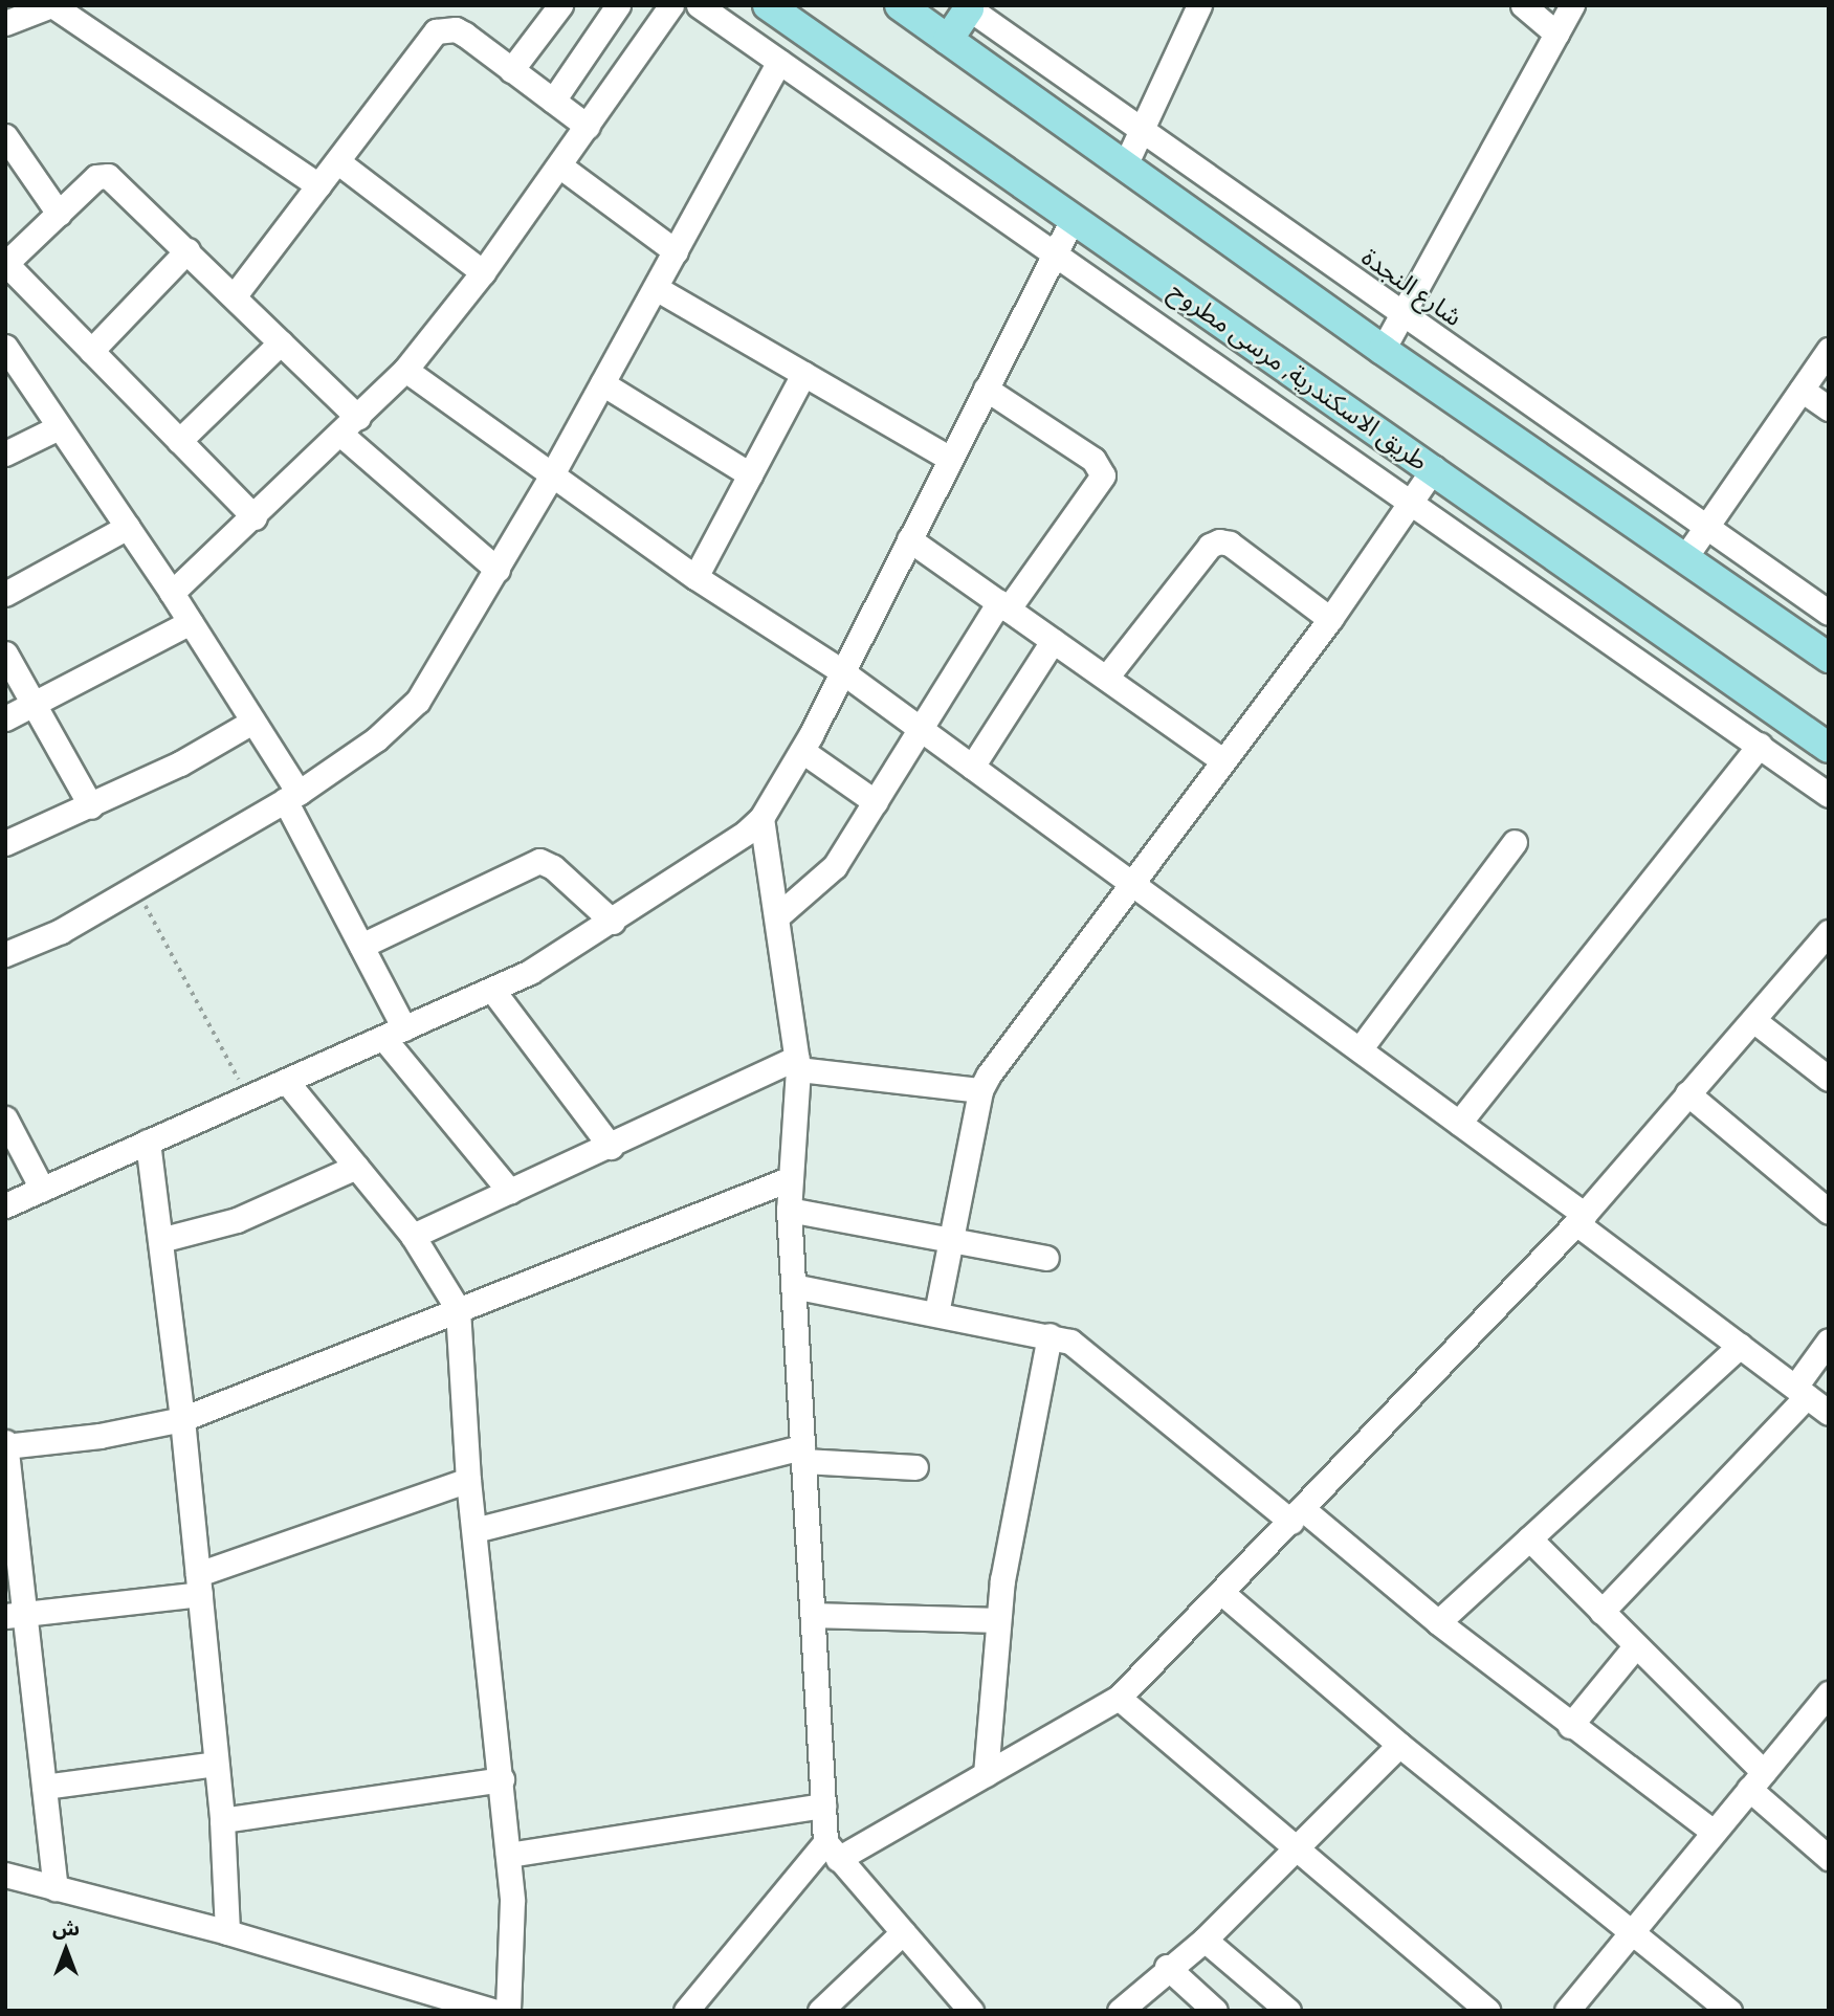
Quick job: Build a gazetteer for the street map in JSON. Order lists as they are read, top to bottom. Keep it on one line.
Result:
{"streets":{"main road":["طريق الاسكندرية, مرسى مطروح"],"street":["شارع النجدة"]},"north":"top"}
